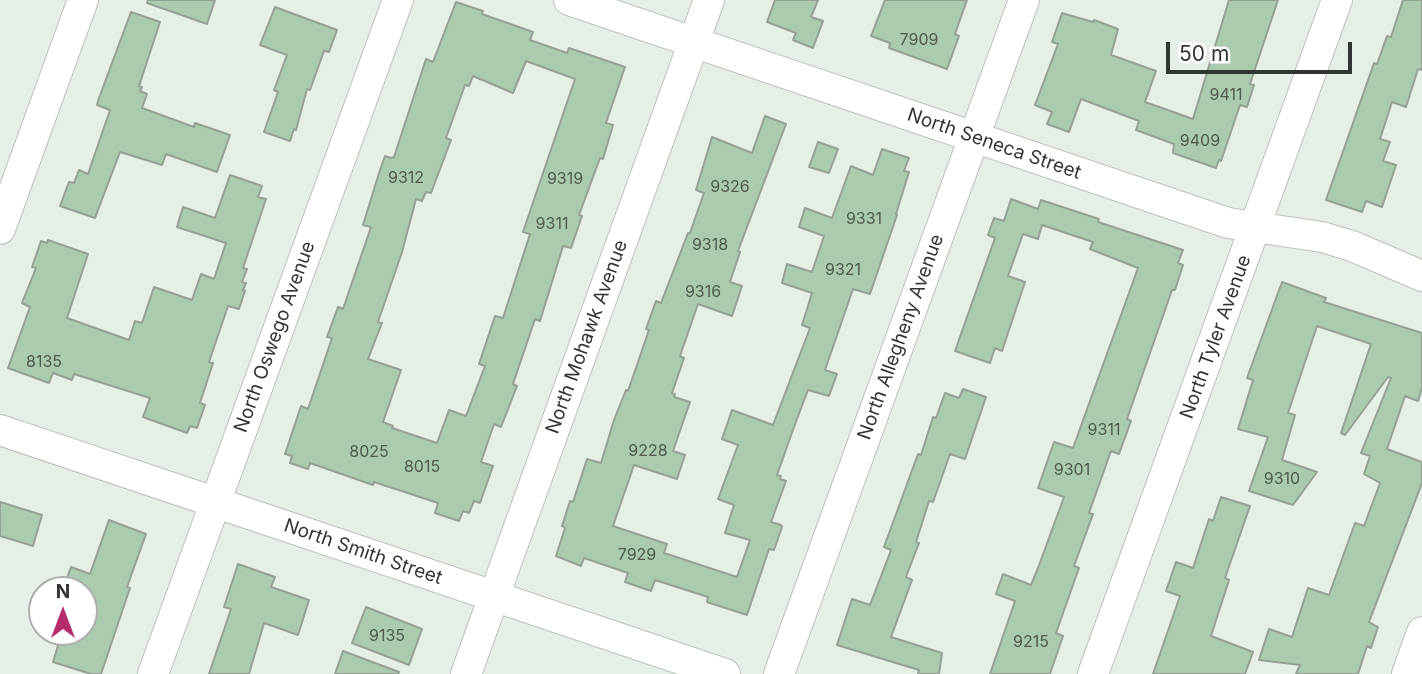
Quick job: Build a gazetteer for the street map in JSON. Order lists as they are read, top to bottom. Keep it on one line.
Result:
{"streets":{"street":["North Seneca Street","North Oswego Avenue","North Mohawk Avenue","North Allegheny Avenue","North Tyler Avenue","North Smith Street"]},"crossings":[["North Seneca Street","North Mohawk Avenue"],["North Seneca Street","North Allegheny Avenue"],["North Seneca Street","North Tyler Avenue"],["North Oswego Avenue","North Smith Street"],["North Mohawk Avenue","North Smith Street"]],"house_numbers":["7909","9411","9409","9312","9319","9326","9331","9311","9318","9321","9316","8135","9311","9228","8025","8015","9301","9310","7929","9135","9215"],"scale_bar":"50 m","north":"top"}
